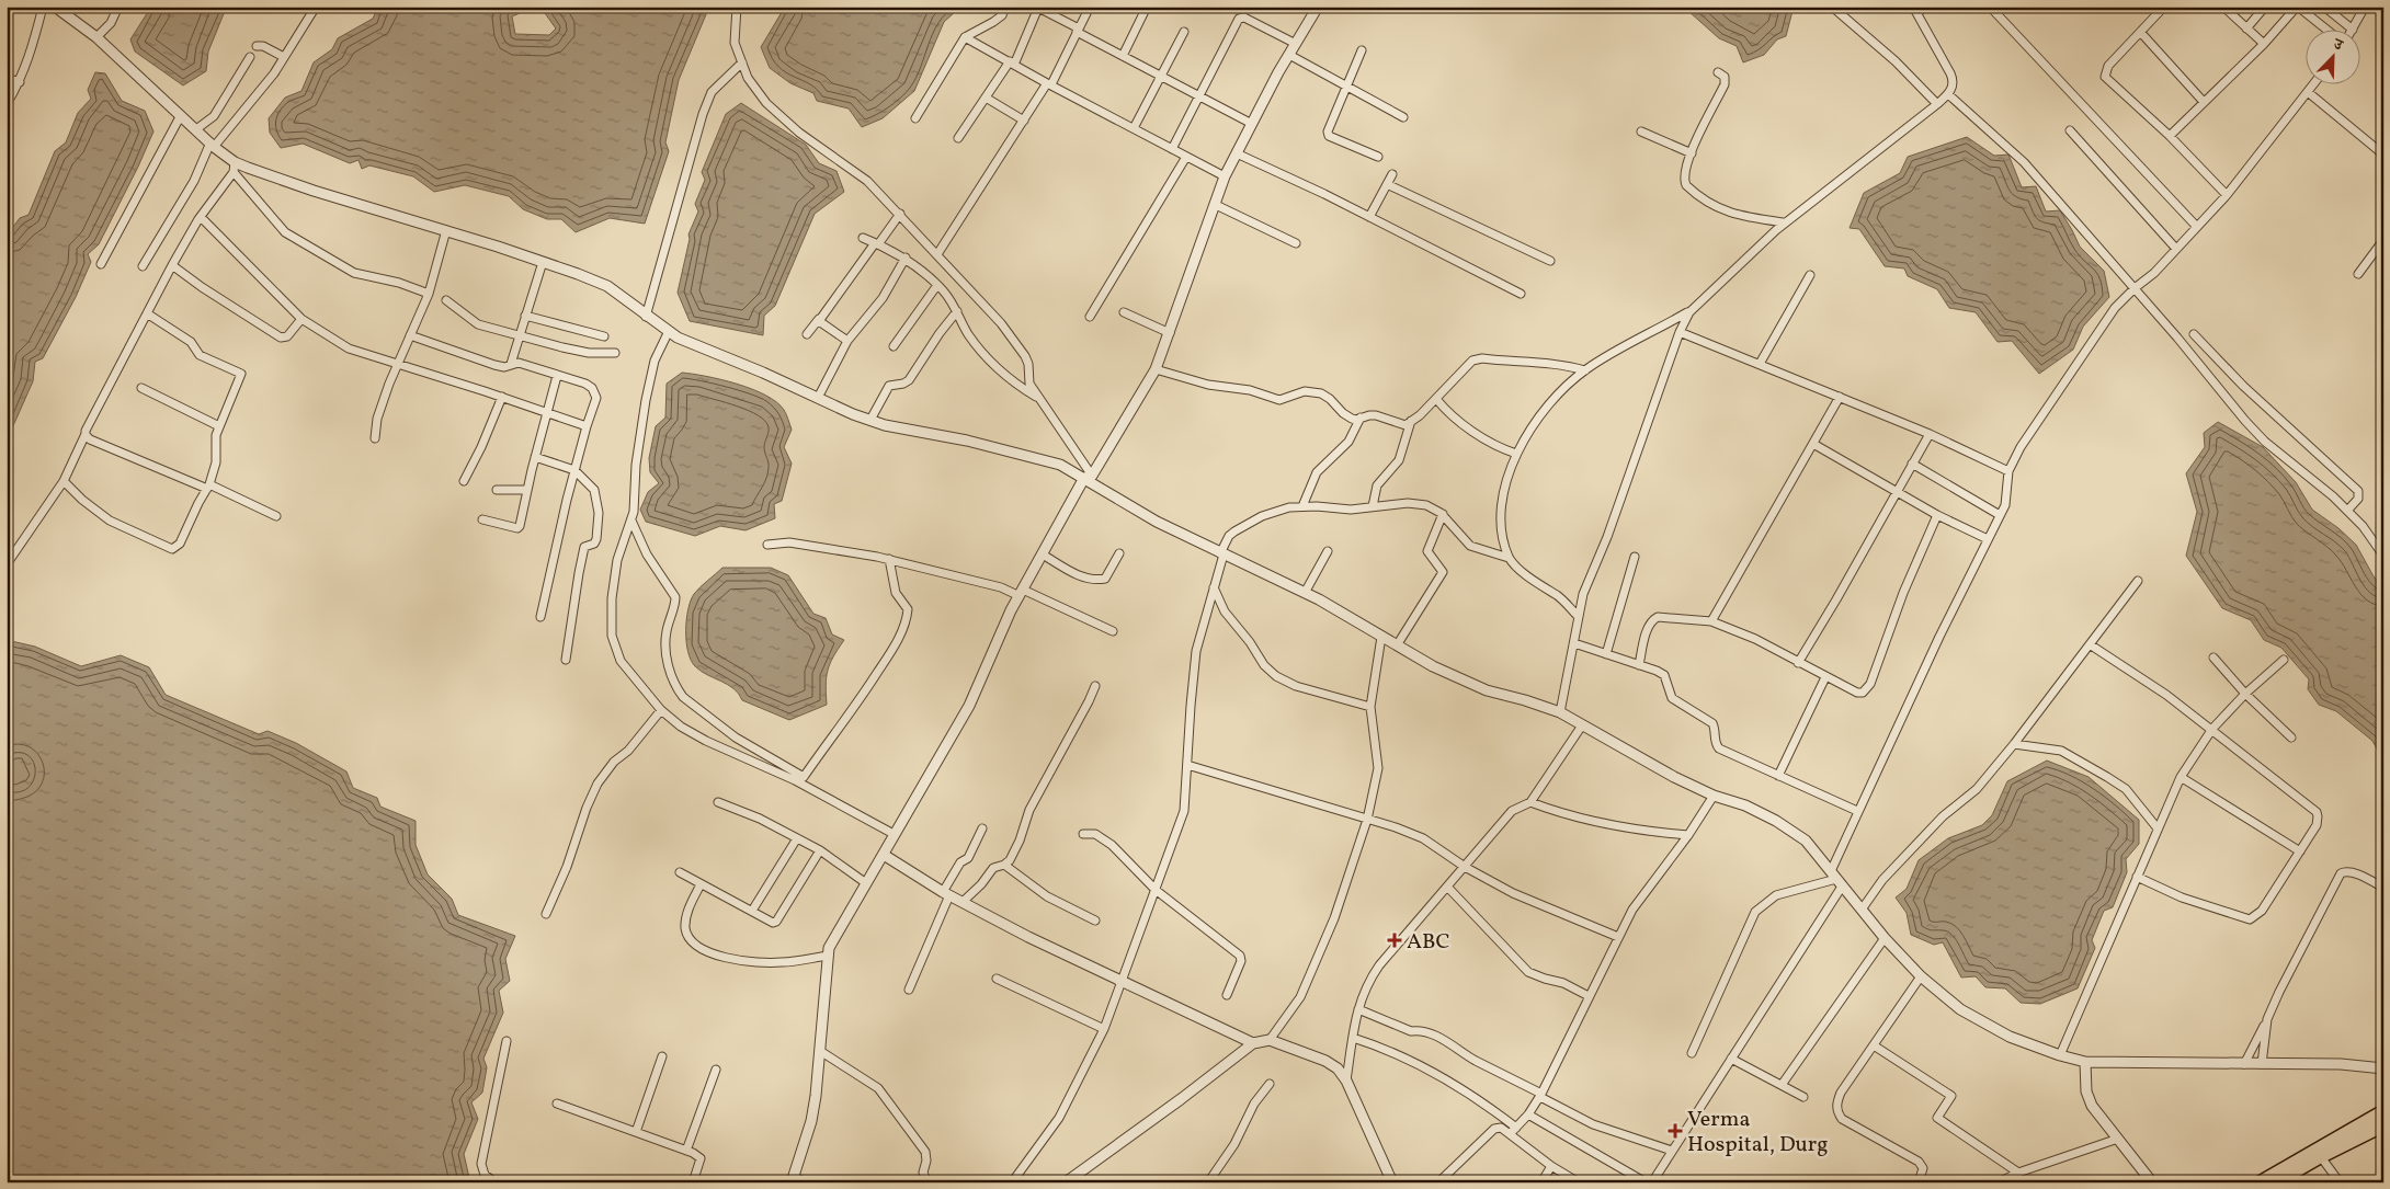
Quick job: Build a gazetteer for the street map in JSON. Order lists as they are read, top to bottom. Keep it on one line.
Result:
{"places":{"health":["ABC","Verma Hospital, Durg"]},"north":"top right"}
